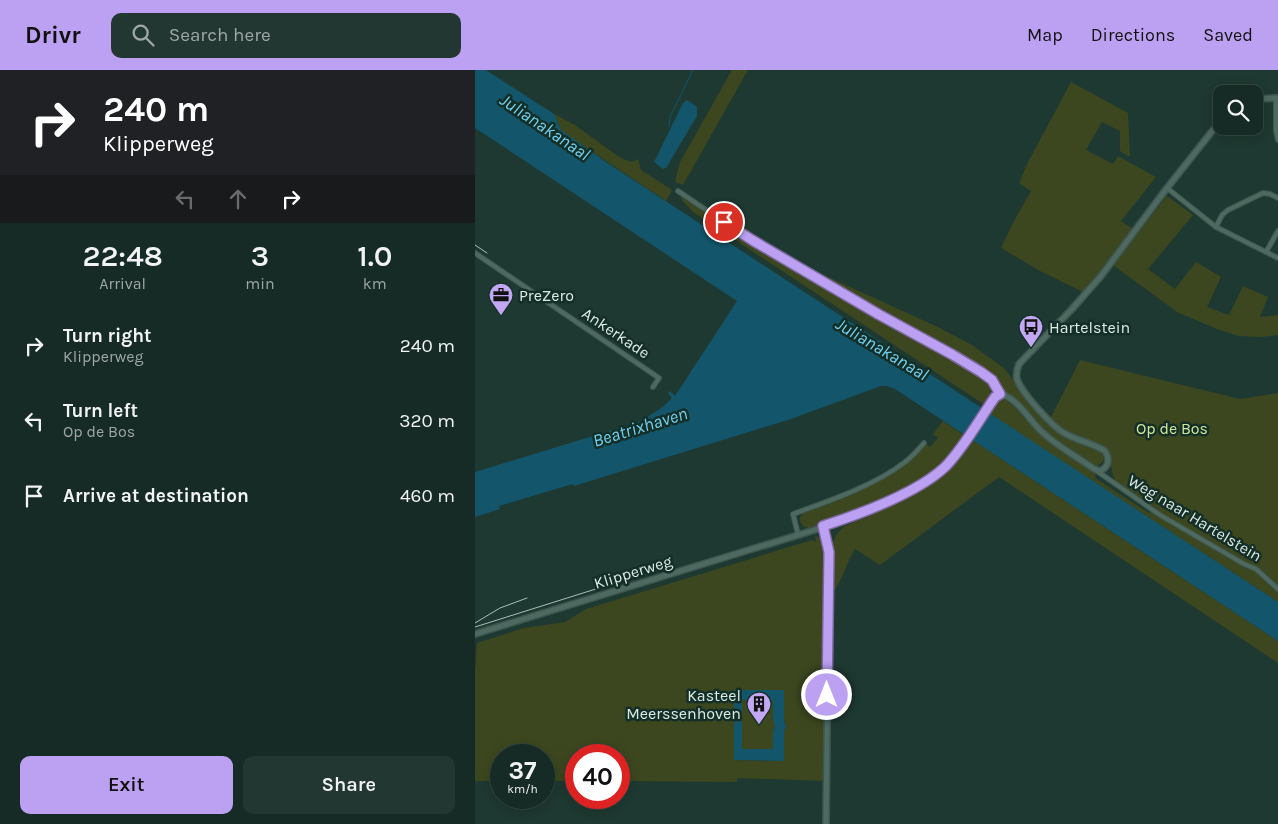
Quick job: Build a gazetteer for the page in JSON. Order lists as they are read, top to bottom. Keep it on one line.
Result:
{"streets":{"street":["Ankerkade","Weg naar Hartelstein","Klipperweg"]},"water":["Julianakanaal","Beatrixhaven"],"parks":["Op de Bos"],"places":{"office":["PreZero"],"bus stop":["Hartelstein"],"building":["Kasteel Meerssenhoven"]},"page":{"header":"Drivr","search":"Search here","nav":["Map","Directions","Saved"],"turn":["240 m","Klipperweg"],"eta":["22:48","Arrival","3","min","1.0","km"],"list":[{"name":"Turn right","note":"Klipperweg","value":"240 m"},{"name":"Turn left","note":"Op de Bos","value":"320 m"},{"name":"Arrive at destination","value":"460 m"}],"speed":"37 km/h","limit":"40","buttons":["Exit","Share"]}}
